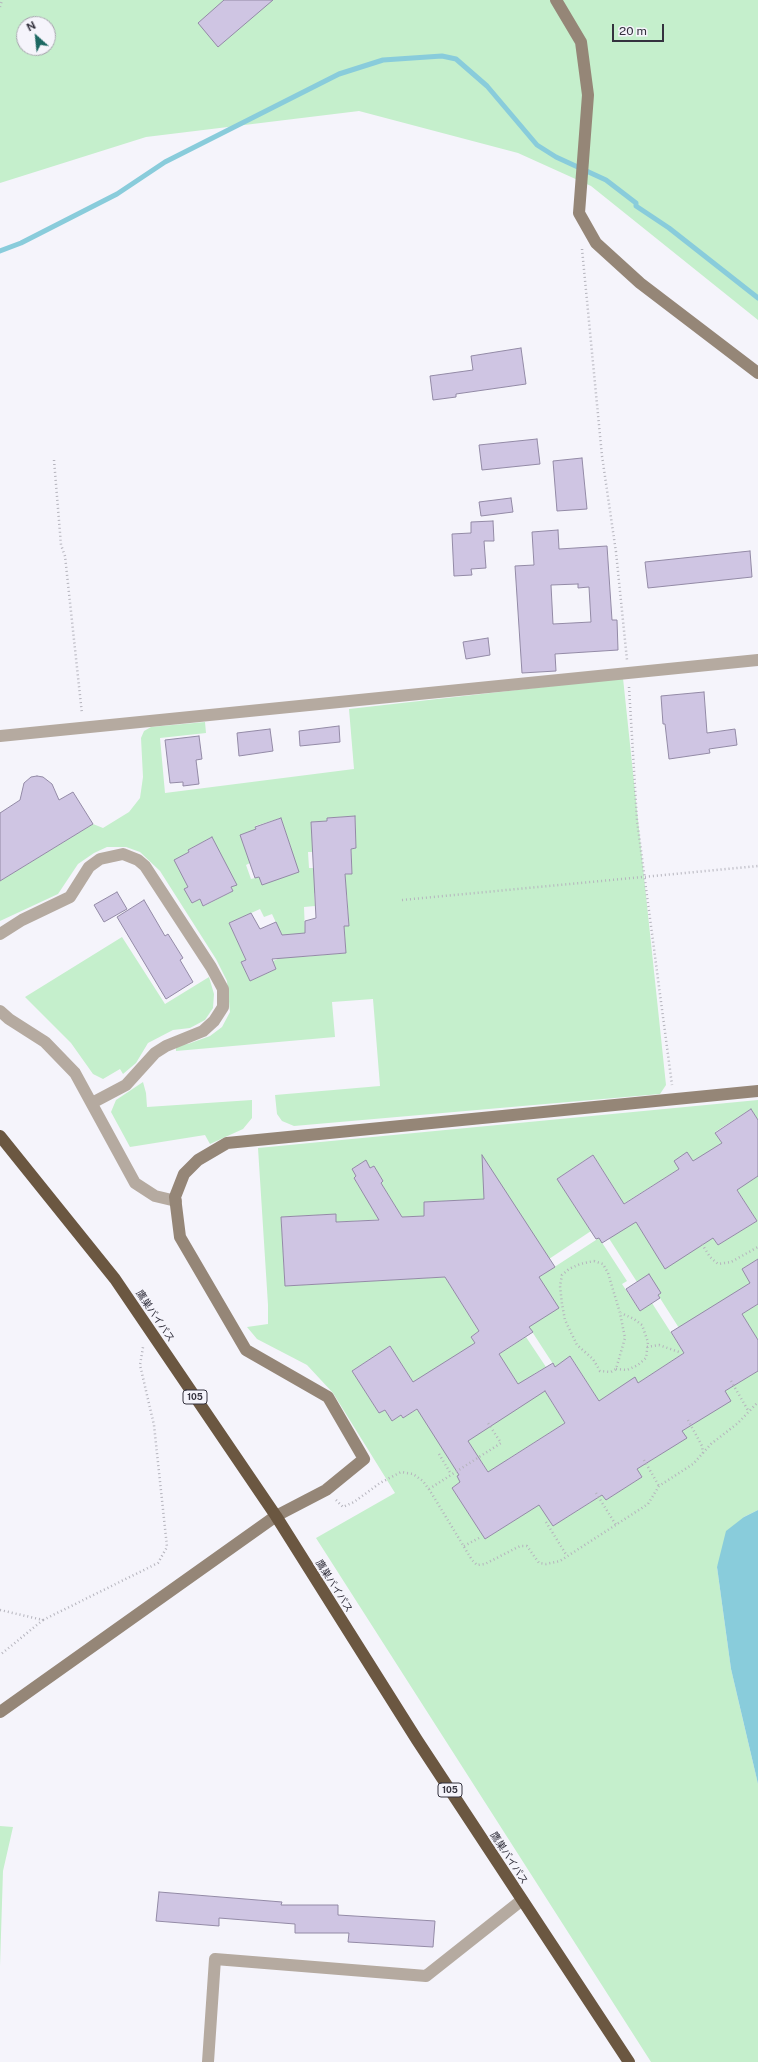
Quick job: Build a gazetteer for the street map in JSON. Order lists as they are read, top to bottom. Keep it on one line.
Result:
{"streets":{"highway":["鷹巣バイパス","105"]},"scale_bar":"20 m","north":"top left"}
